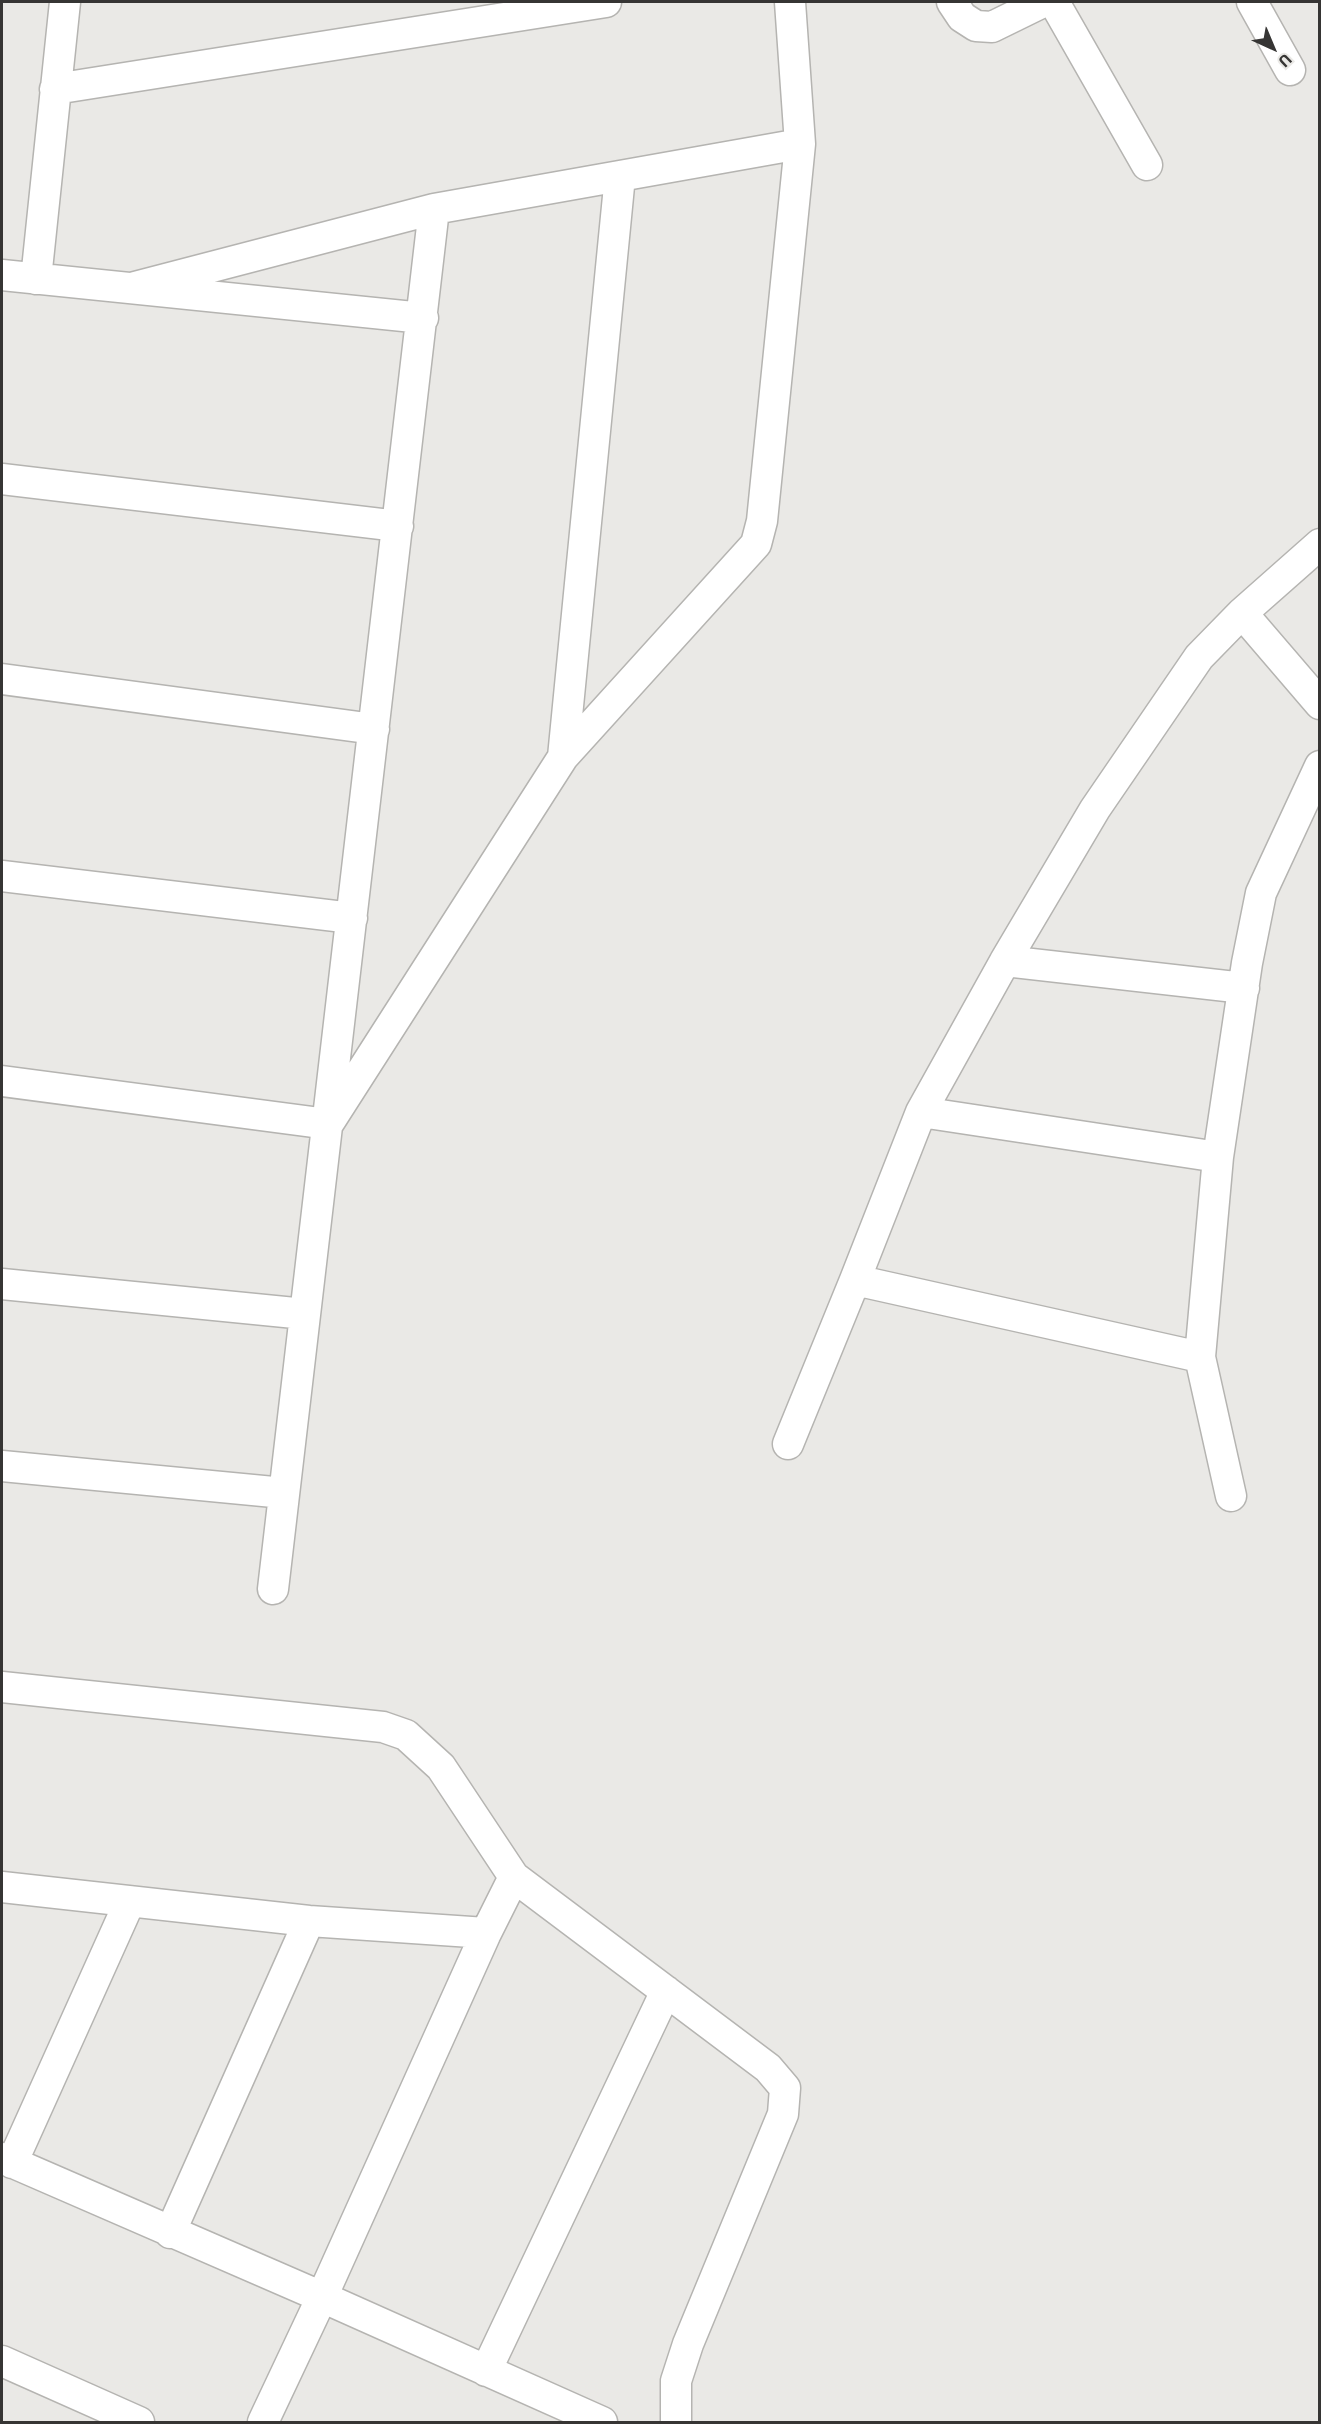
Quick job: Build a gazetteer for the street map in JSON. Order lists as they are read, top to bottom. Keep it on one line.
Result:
{"north":"bottom right"}
